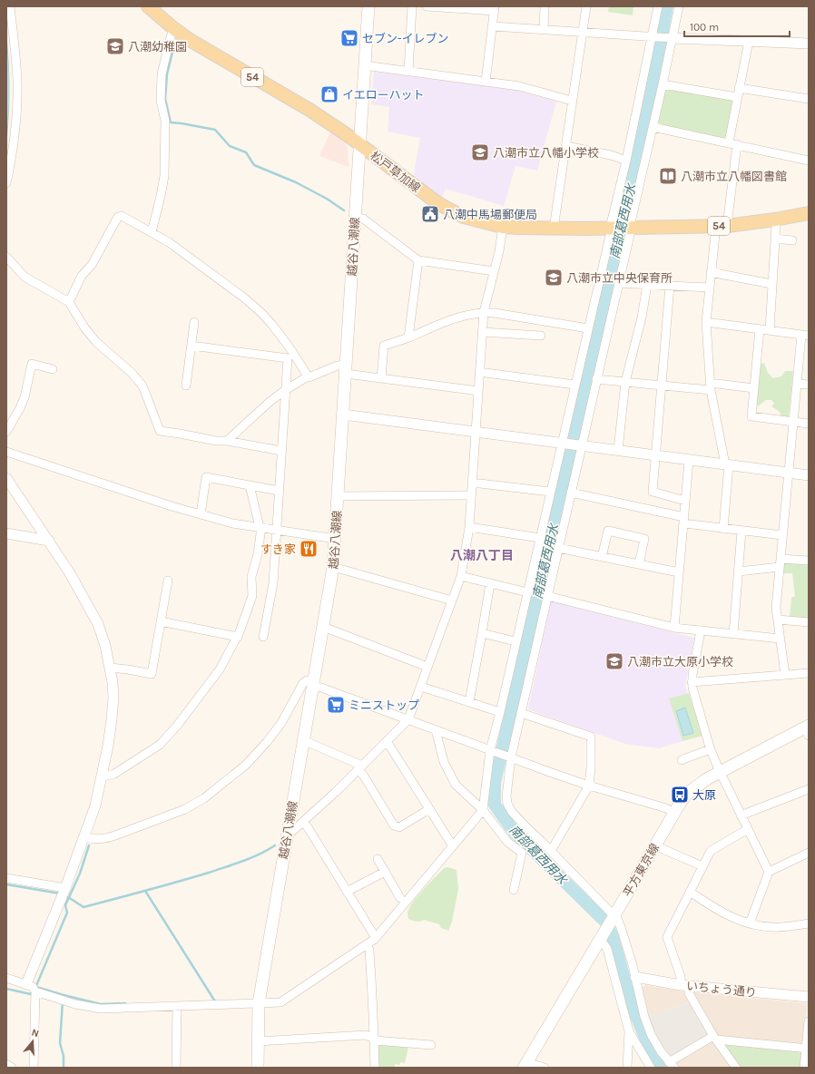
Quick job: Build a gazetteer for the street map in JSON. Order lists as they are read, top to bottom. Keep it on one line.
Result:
{"streets":{"main road":["54","松戸草加線","越谷八潮線","平方東京線"],"street":["いちょう通り"]},"crossings":[["松戸草加線","越谷八潮線"]],"districts":["八潮八丁目"],"water":["南部葛西用水"],"places":{"supermarket":["セブン-イレブン","ミニストップ"],"school or university":["八潮幼稚園","八潮市立八幡小学校","八潮市立中央保育所","八潮市立大原小学校"],"shop":["イエローハット"],"library":["八潮市立八幡図書館"],"public building":["八潮中馬場郵便局"],"restaurant":["すき家"],"bus stop":["大原"]},"scale_bar":"100 m","north":"top"}
